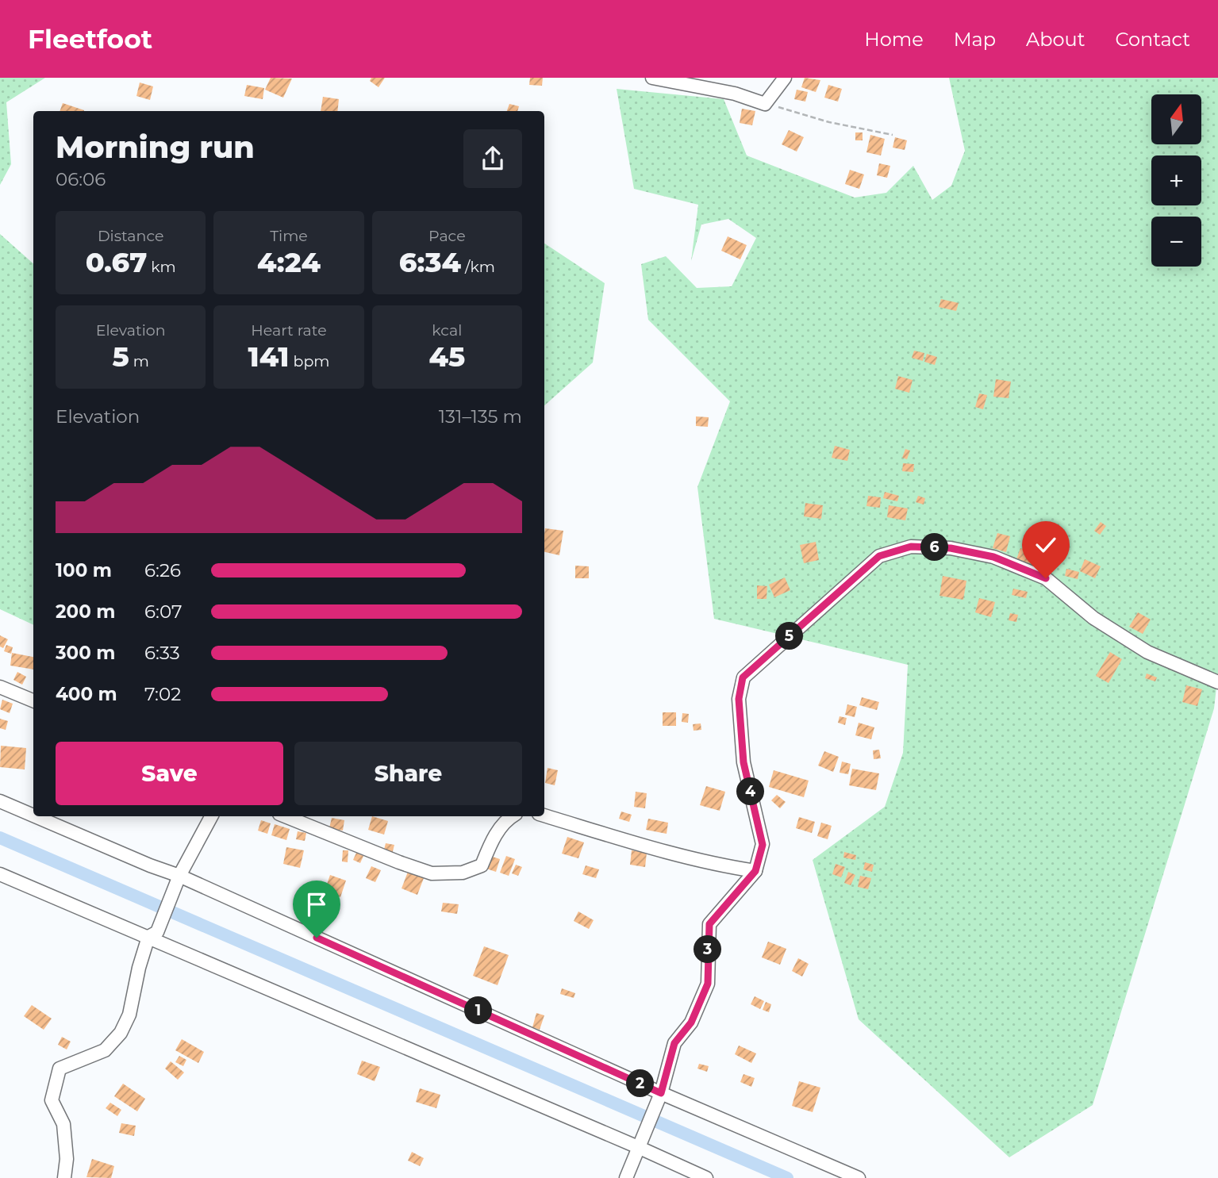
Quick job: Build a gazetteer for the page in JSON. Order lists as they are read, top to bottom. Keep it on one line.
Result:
{"north":"top","page":{"header":"Fleetfoot","nav":["Home","Map","About","Contact"],"map_buttons":["+","−"],"heading":["Morning run","06:06"],"stats":[["Distance","0.67 km"],["Time","4:24"],["Pace","6:34 /km"],["Elevation","5 m"],["Heart rate","141 bpm"],["kcal","45"]],"chart":["Elevation","131–135 m"],"pins":["6","5","4","3","1","2"],"list":[{"name":"100 m","note":"6:26"},{"name":"200 m","note":"6:07"},{"name":"300 m","note":"6:33"},{"name":"400 m","note":"7:02"}],"buttons":["Save","Share"]}}
